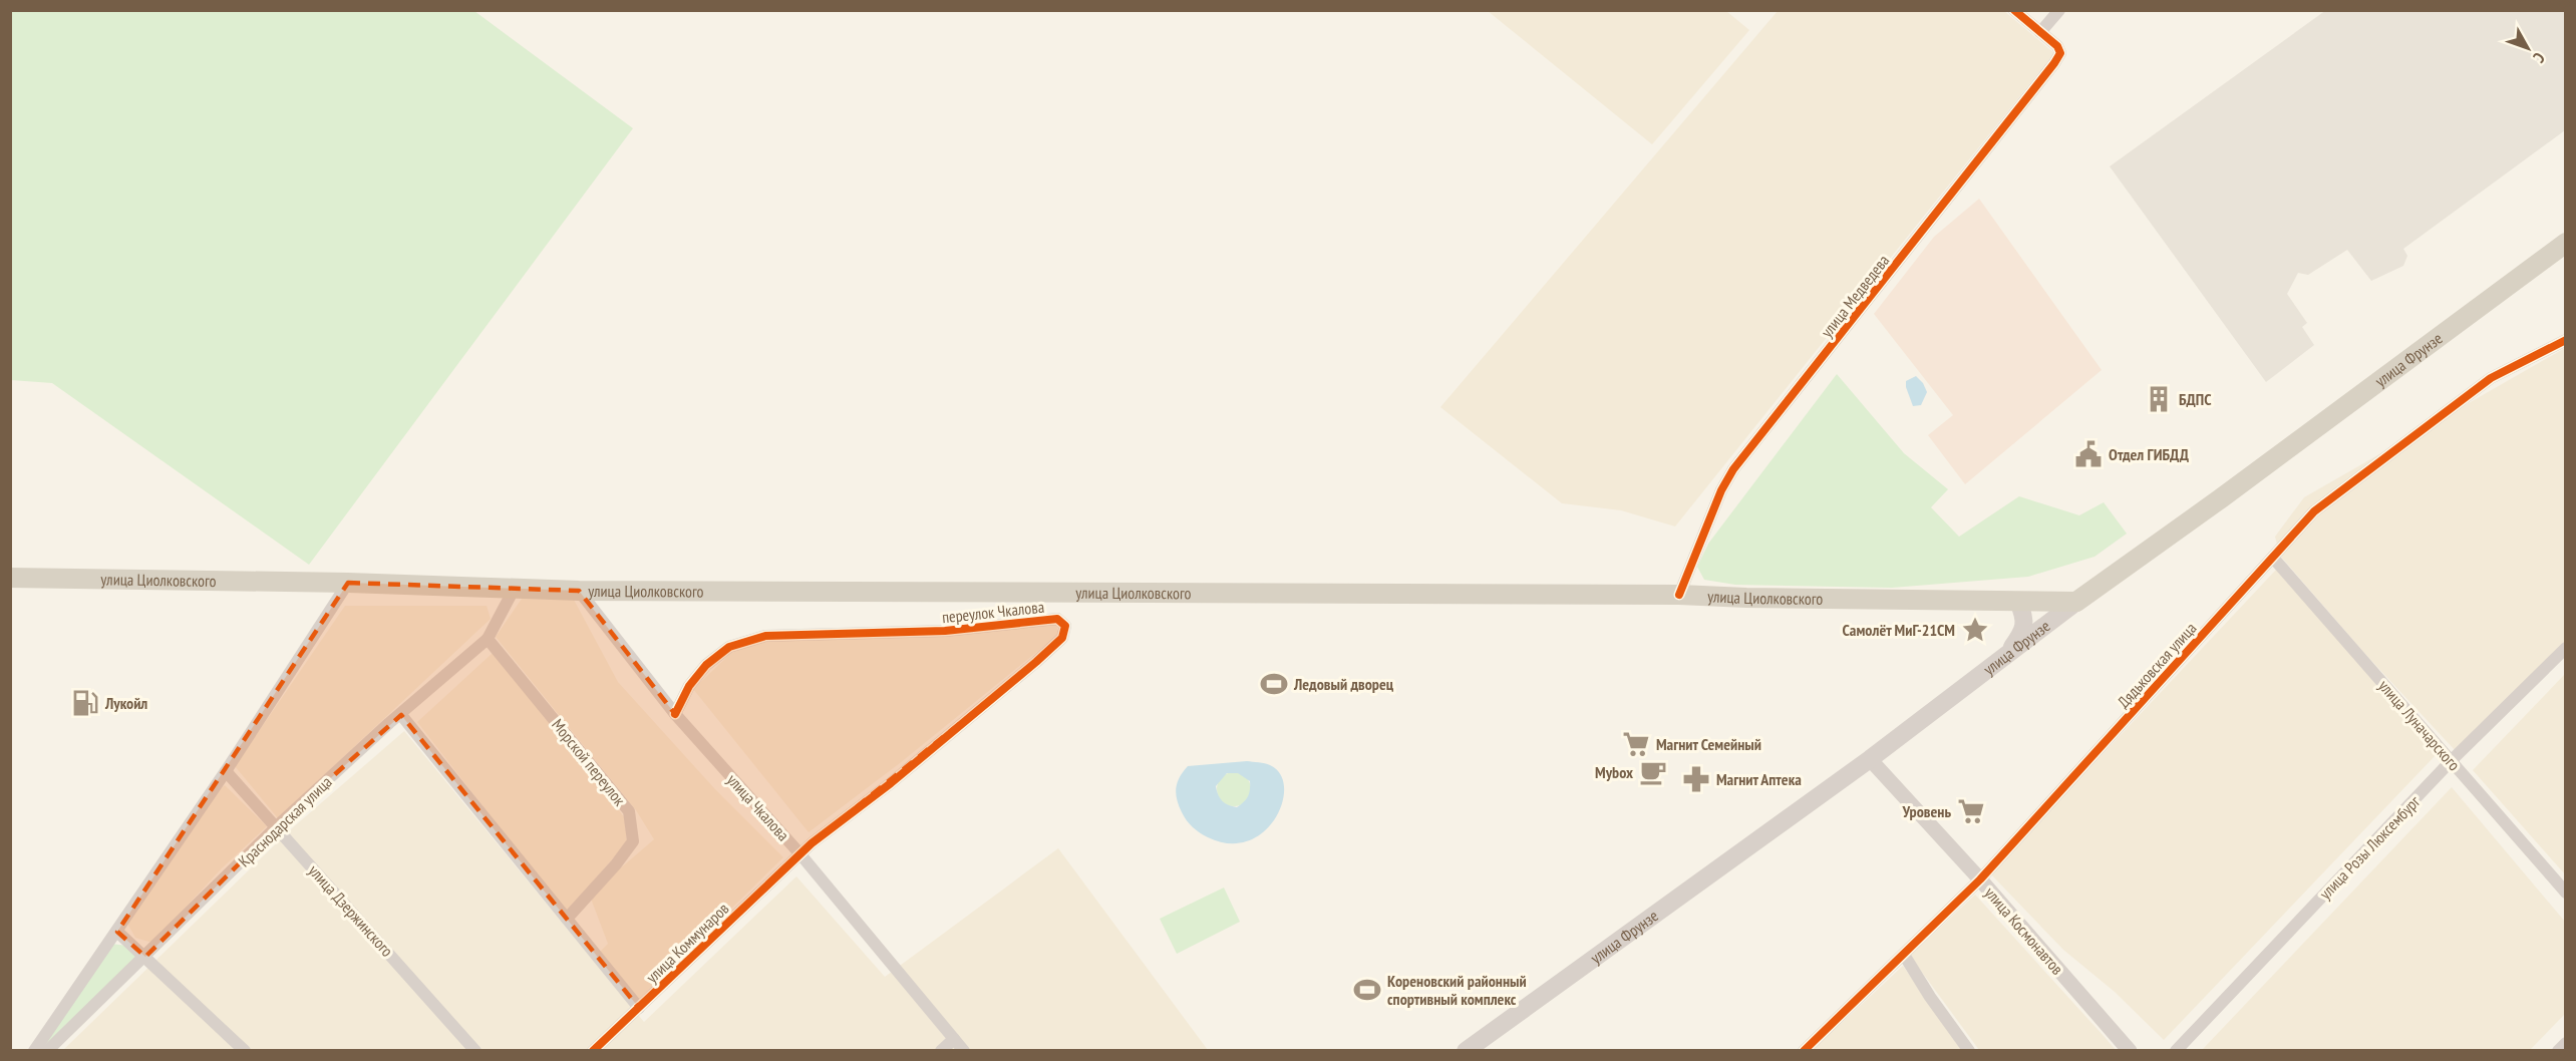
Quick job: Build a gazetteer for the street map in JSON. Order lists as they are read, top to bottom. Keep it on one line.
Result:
{"streets":{"main road":["улица Фрунзе","улица Циолковского"],"street":["улица Медведева","переулок Чкалова","Дядьковская улица","улица Луначарского","Морской переулок","улица Чкалова","Краснодарская улица","улица Розы Люксембург","улица Дзержинского","улица Космонавтов","улица Коммунаров"]},"crossings":[["улица Медведева","улица Циолковского"],["улица Фрунзе","улица Циолковского"],["улица Фрунзе","улица Космонавтов"],["улица Циолковского","улица Чкалова"],["улица Циолковского","Краснодарская улица"],["переулок Чкалова","улица Чкалова"],["переулок Чкалова","улица Коммунаров"],["Дядьковская улица","улица Луначарского"],["Дядьковская улица","улица Космонавтов"],["улица Луначарского","улица Розы Люксембург"],["Морской переулок","Краснодарская улица"],["улица Чкалова","улица Коммунаров"],["Краснодарская улица","улица Дзержинского"]],"places":{"building":["БДПС"],"public building":["Отдел ГИБДД"],"place":["Самолёт МиГ-21СМ"],"sports":["Ледовый дворец","Кореновский районный спортивный комплекс"],"fuel station":["Лукойл"],"supermarket":["Магнит Семейный","Уровень"],"cafe":["Mybox"],"pharmacy":["Магнит Аптека"]},"north":"bottom right"}
